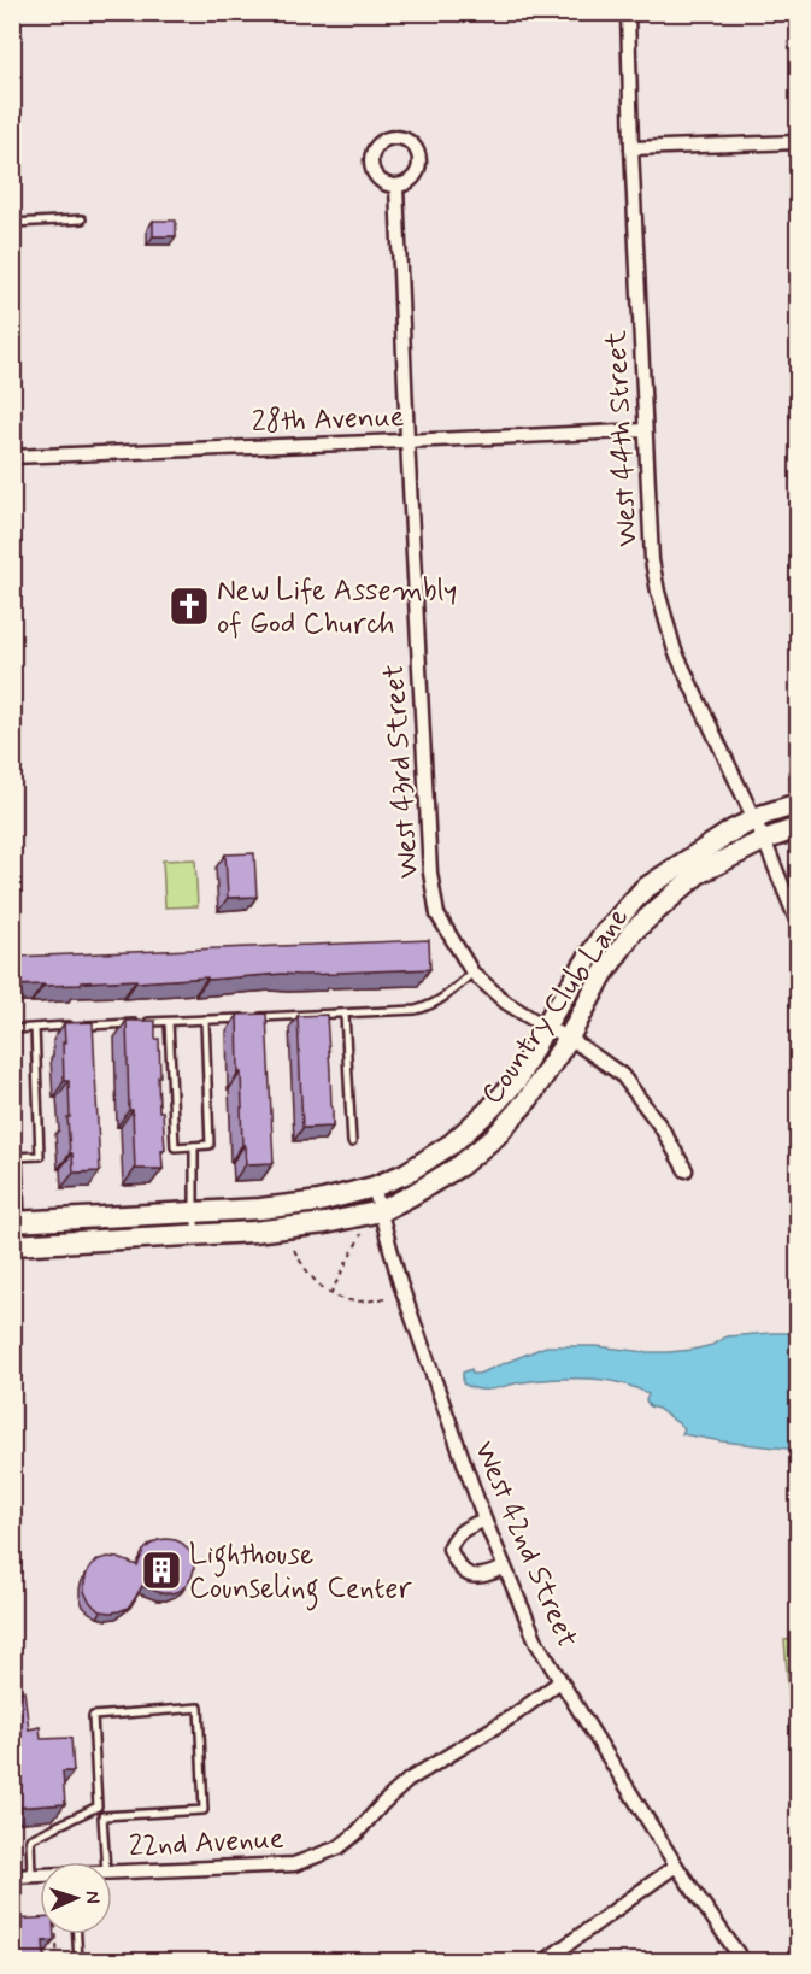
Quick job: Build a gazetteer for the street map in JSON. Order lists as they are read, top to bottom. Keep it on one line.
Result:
{"streets":{"street":["28th Avenue","West 44th Street","West 43rd Street","Country Club Lane","West 42nd Street","22nd Avenue"]},"crossings":[["28th Avenue","West 44th Street"],["28th Avenue","West 43rd Street"],["West 44th Street","Country Club Lane"],["West 43rd Street","Country Club Lane"],["Country Club Lane","West 42nd Street"],["West 42nd Street","22nd Avenue"]],"places":{"church":["New Life Assembly of God Church"],"building":["Lighthouse Counseling Center"]},"north":"right"}
